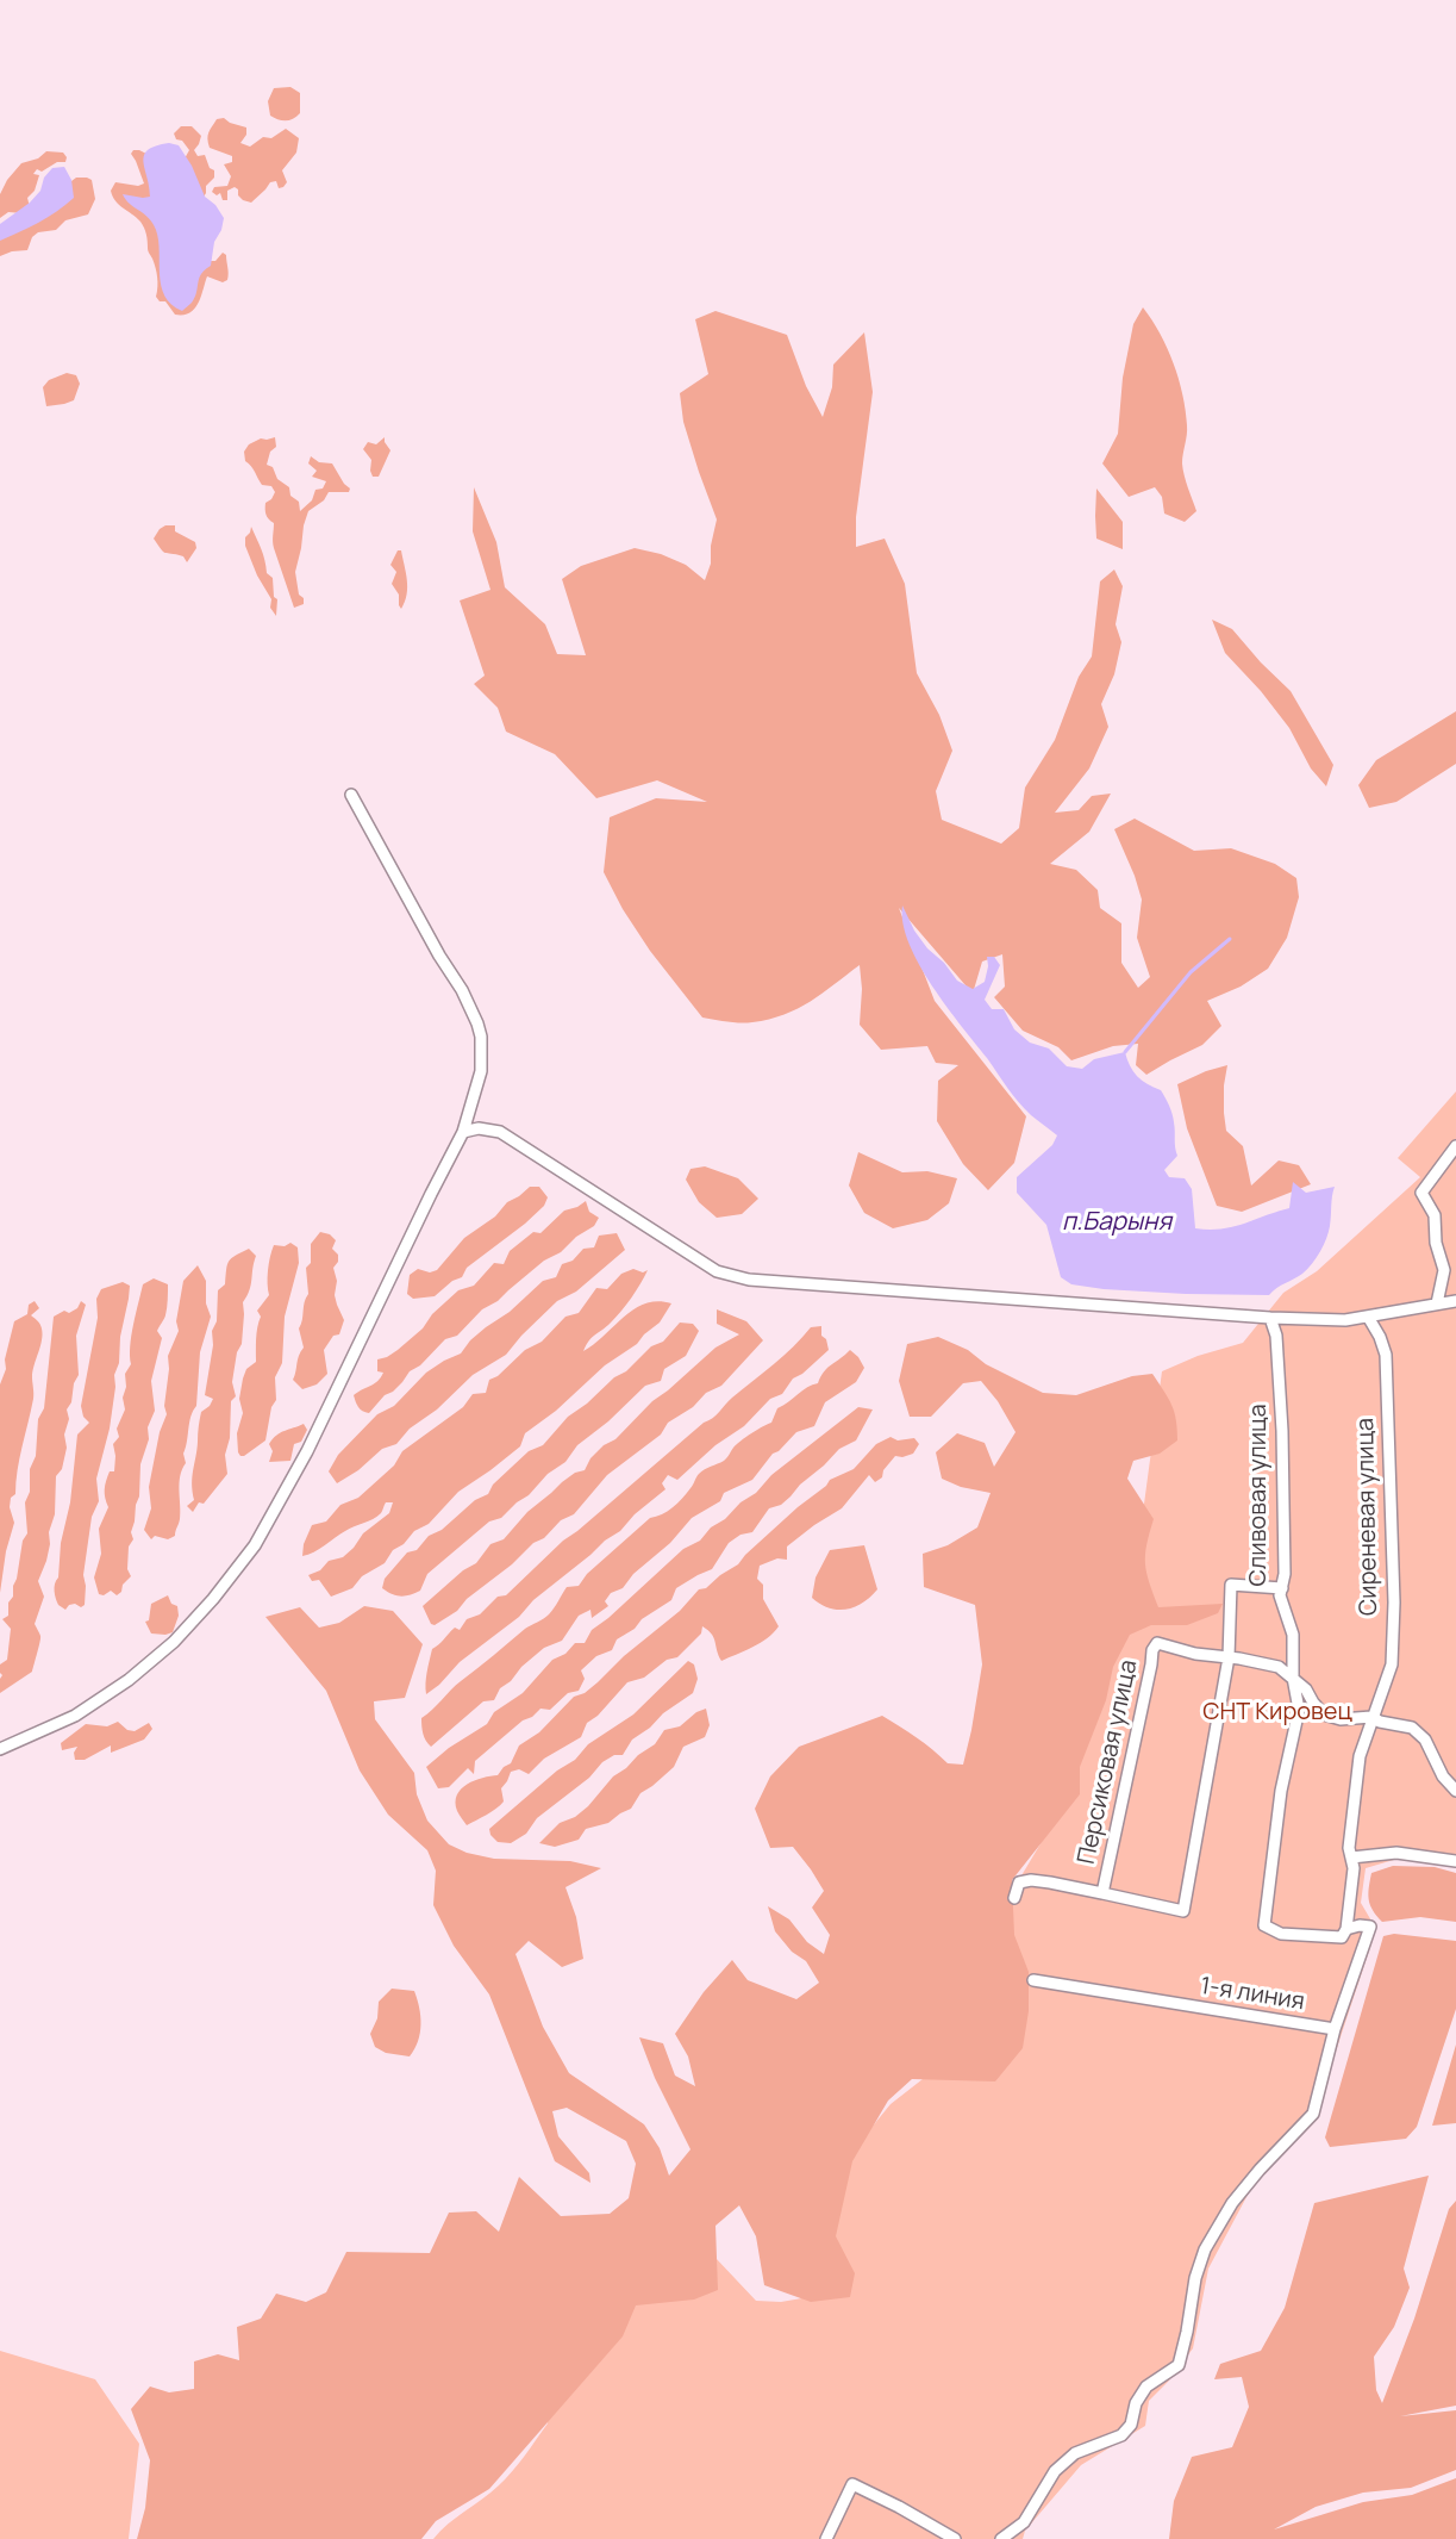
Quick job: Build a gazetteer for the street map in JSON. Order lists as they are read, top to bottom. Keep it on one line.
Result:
{"streets":{"street":["Сливовая улица","Сиреневая улица","Персиковая улица","1-я линия"]},"crossings":[["Сливовая улица","Сиреневая улица"],["Сливовая улица","Персиковая улица"],["Сливовая улица","1-я линия"],["Сиреневая улица","Персиковая улица"],["Сиреневая улица","1-я линия"]],"water":["п.Барыня"],"parks":["СНТ Кировец"]}
